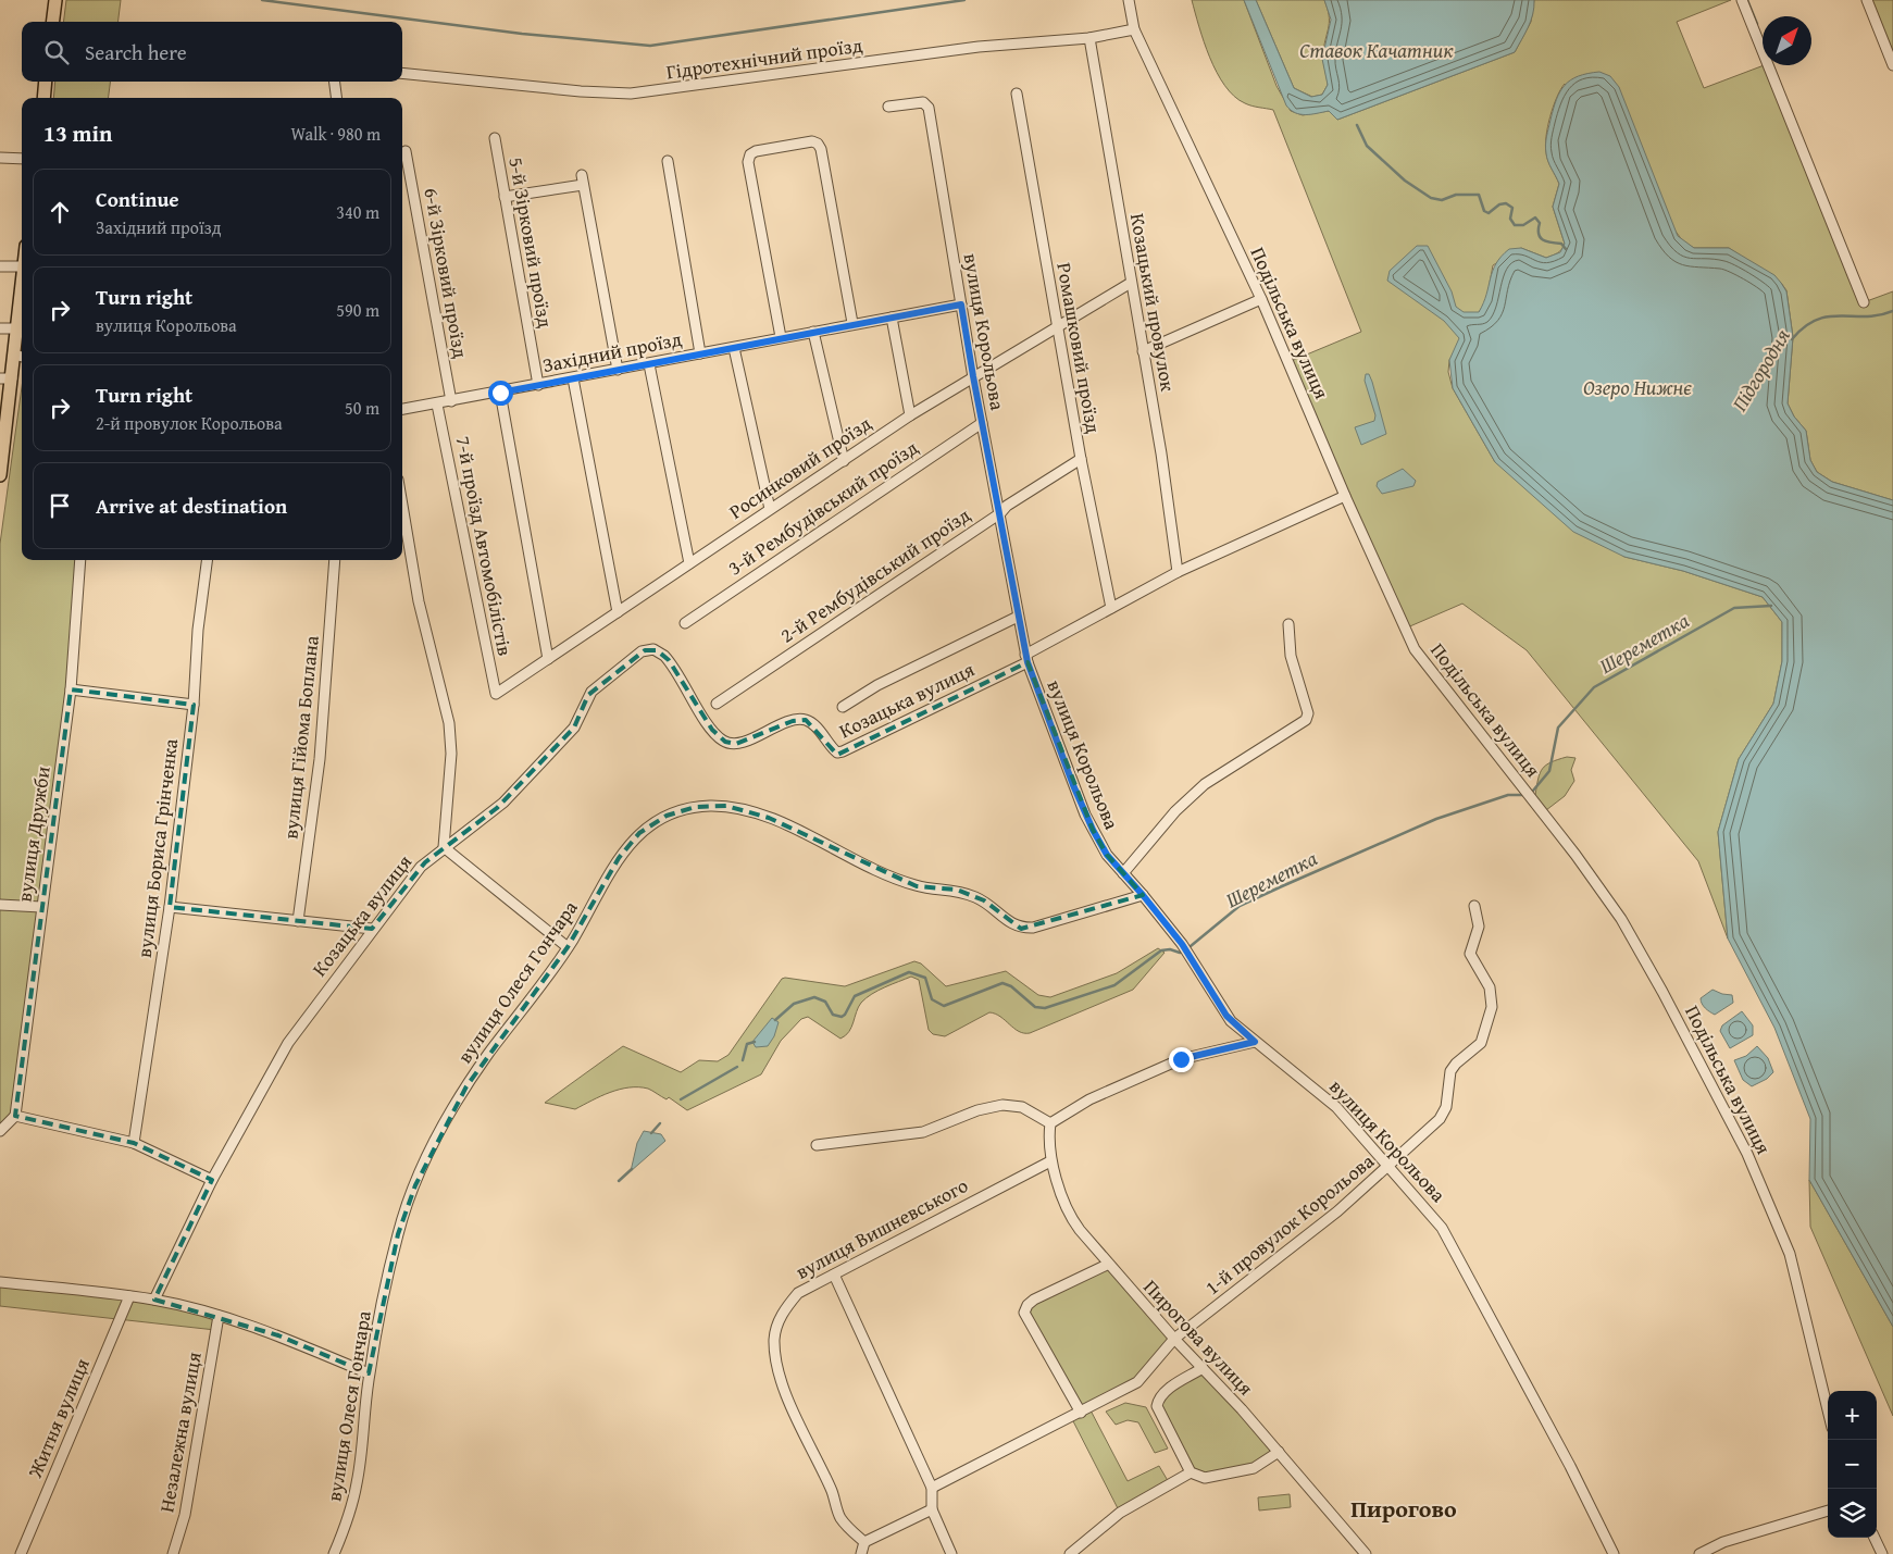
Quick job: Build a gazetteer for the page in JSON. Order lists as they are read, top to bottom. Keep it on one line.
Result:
{"streets":{"street":["Гідротехнічний проїзд","5-й Зірковий проїзд","6-й Зірковий проїзд","Козацький провулок","Подільська вулиця","вулиця Корольова","Ромашковий проїзд","Західний проїзд","Росинковий проїзд","3-й Рембудівський проїзд","7-й проїзд Автомобілістів","2-й Рембудівський проїзд","Козацька вулиця","вулиця Гійома Боплана","вулиця Дружби","вулиця Бориса Грінченка","вулиця Олеся Гончара","1-й провулок Корольова","вулиця Вишневського","Пирогова вулиця","Житня вулиця","Незалежна вулиця"]},"crossings":[["Гідротехнічний проїзд","Козацький провулок"],["Гідротехнічний проїзд","Подільська вулиця"],["5-й Зірковий проїзд","Західний проїзд"],["6-й Зірковий проїзд","Західний проїзд"],["Козацький провулок","Росинковий проїзд"],["Козацький провулок","Козацька вулиця"],["Подільська вулиця","Козацька вулиця"],["вулиця Корольова","Західний проїзд"],["вулиця Корольова","Росинковий проїзд"],["вулиця Корольова","3-й Рембудівський проїзд"],["вулиця Корольова","2-й Рембудівський проїзд"],["вулиця Корольова","Козацька вулиця"],["вулиця Корольова","вулиця Олеся Гончара"],["вулиця Корольова","1-й провулок Корольова"],["Ромашковий проїзд","Росинковий проїзд"],["Ромашковий проїзд","2-й Рембудівський проїзд"],["Ромашковий проїзд","Козацька вулиця"],["Західний проїзд","7-й проїзд Автомобілістів"],["Росинковий проїзд","7-й проїзд Автомобілістів"],["1-й провулок Корольова","Пирогова вулиця"],["вулиця Вишневського","Пирогова вулиця"]],"districts":["Пирогово"],"water":["Ставок Качатник","Підгородня","Озеро Нижнє","Шереметка"],"north":"top right","page":{"search":"Search here","heading":["13 min","Walk · 980 m"],"list":[["Continue","Західний проїзд","340 m"],["Turn right","вулиця Корольова","590 m"],["Turn right","2-й провулок Корольова","50 m"],"Arrive at destination"],"map_buttons":["+","−"]}}
